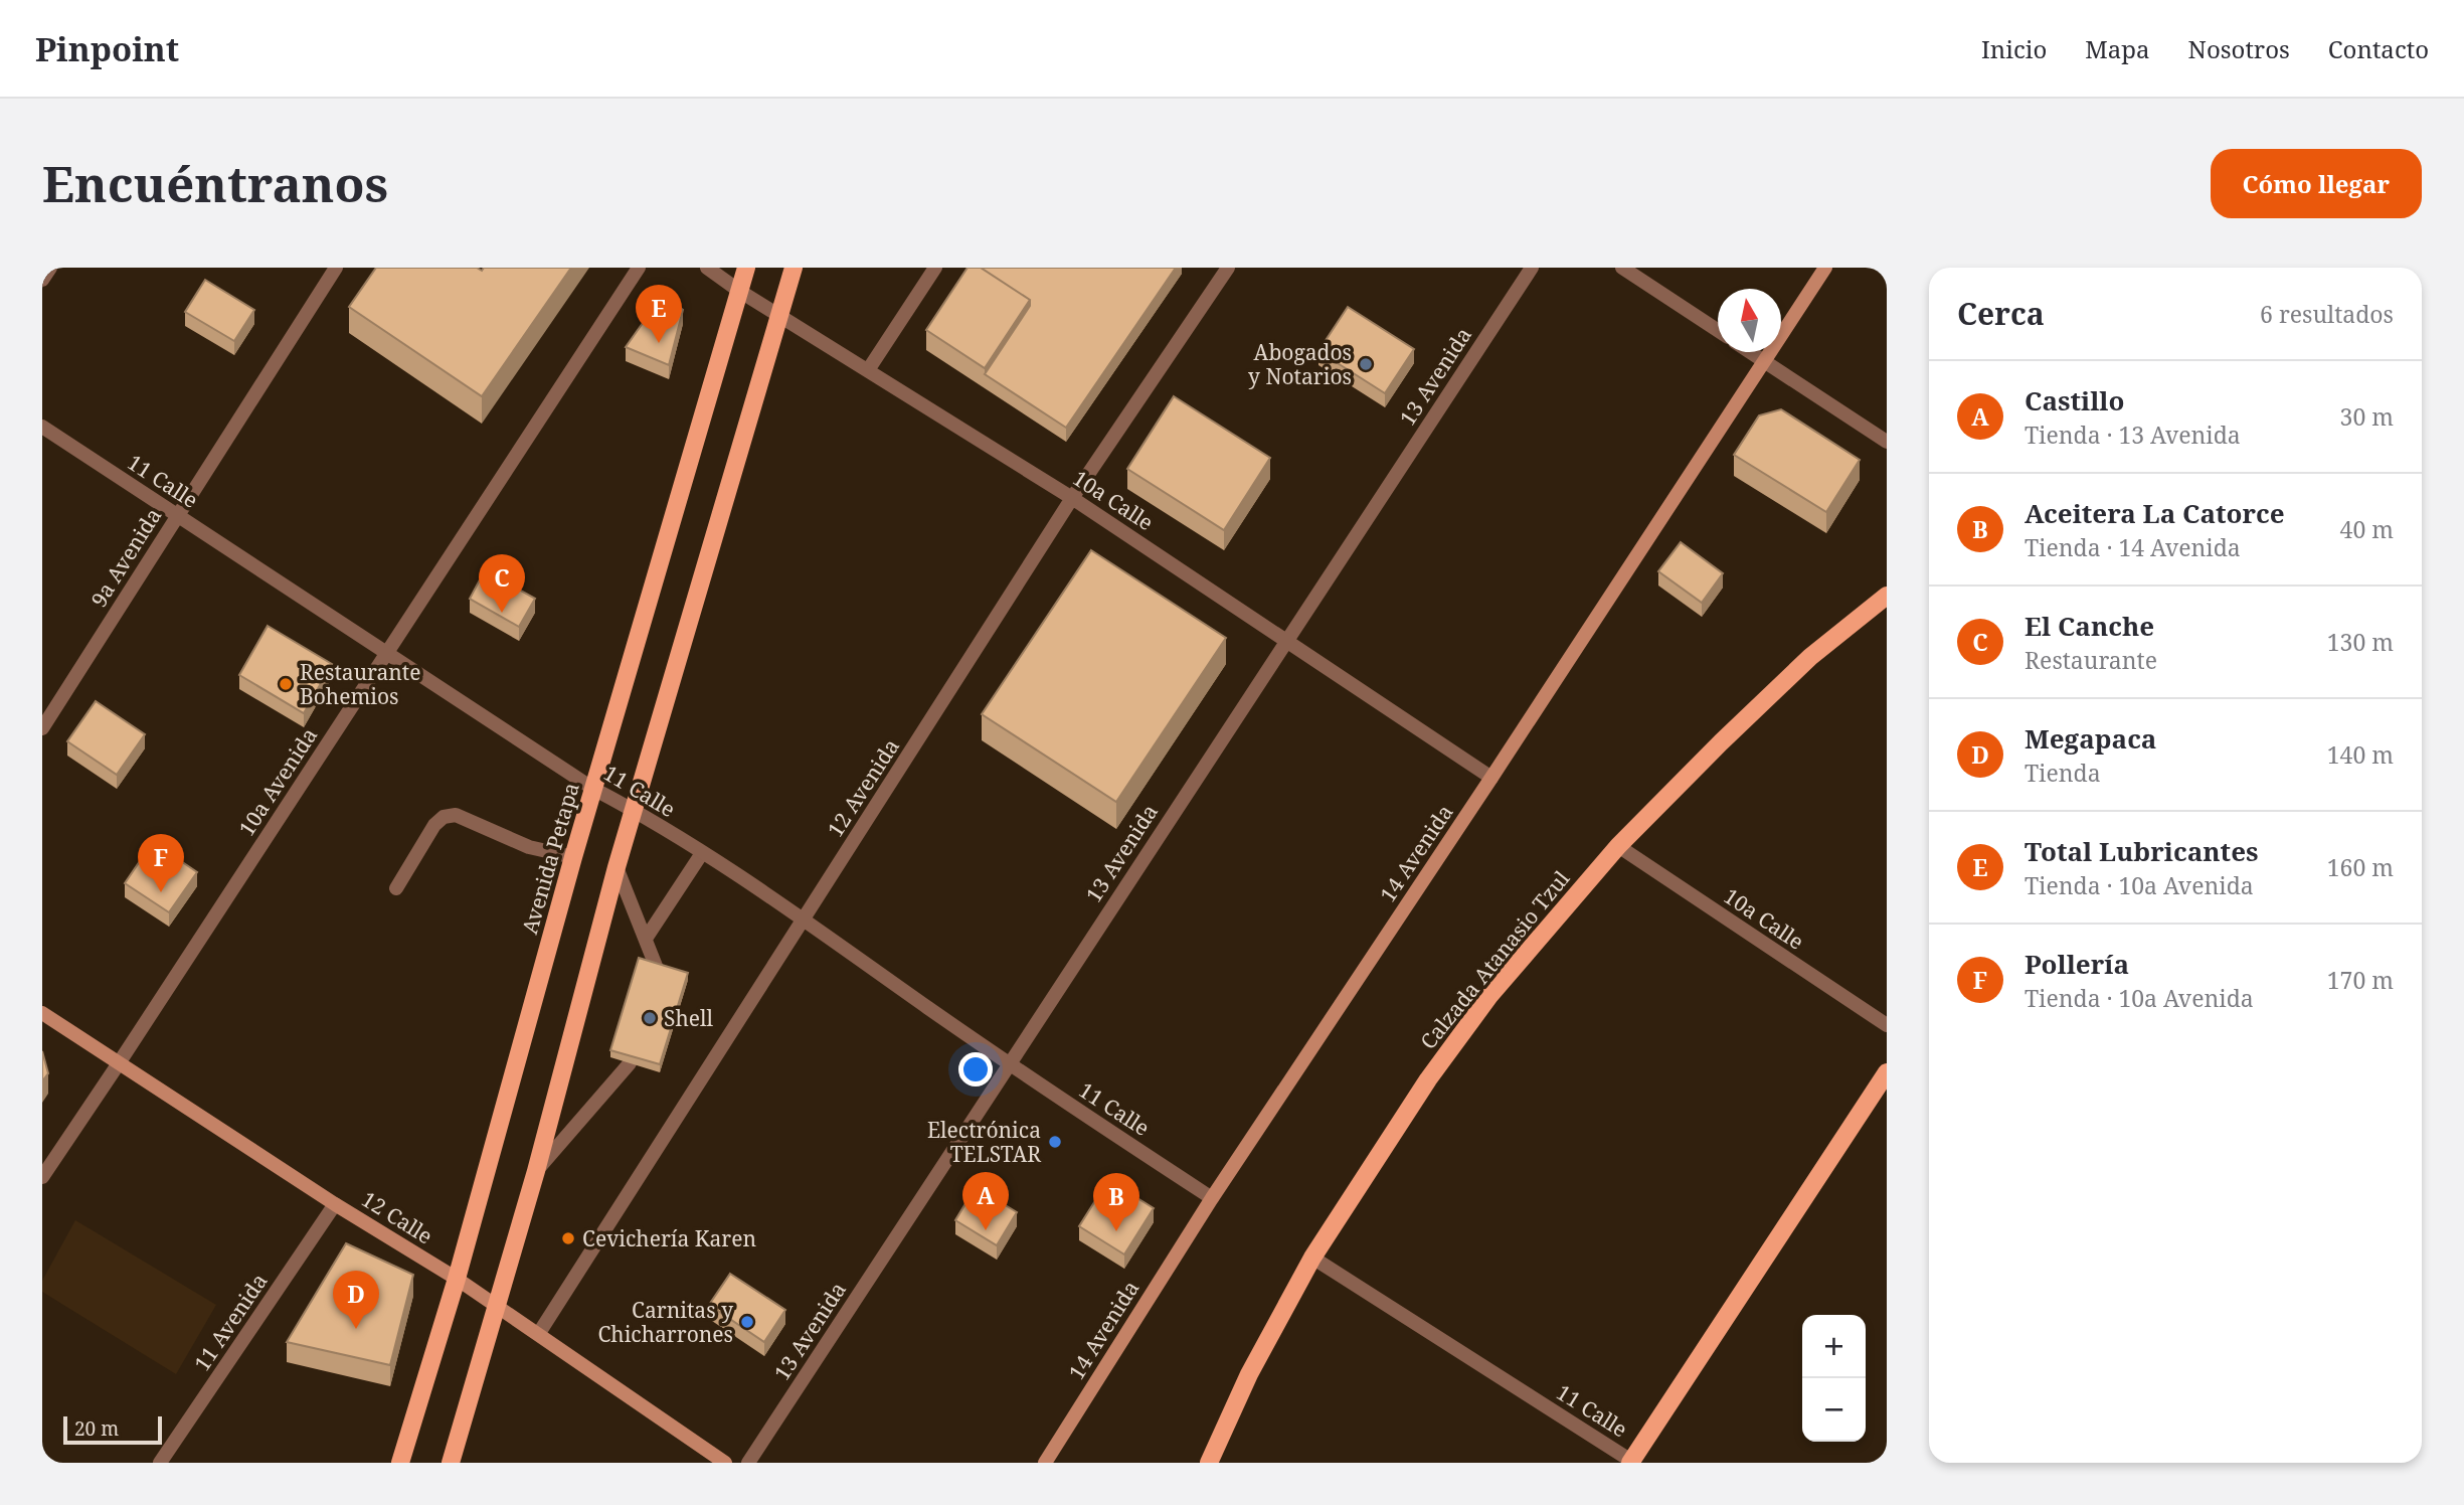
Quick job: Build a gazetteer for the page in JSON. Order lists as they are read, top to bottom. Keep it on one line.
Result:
{"streets":{"main road":["14 Avenida","Avenida Petapa","Calzada Atanasio Tzul","12 Calle"],"street":["13 Avenida","11 Calle","10a Calle","9a Avenida","10a Avenida","12 Avenida","11 Avenida"]},"crossings":[["13 Avenida","11 Calle"],["13 Avenida","10a Calle"],["11 Calle","9a Avenida"],["11 Calle","10a Avenida"],["11 Calle","12 Avenida"],["11 Calle","14 Avenida"],["11 Calle","Avenida Petapa"],["11 Calle","Calzada Atanasio Tzul"],["10a Calle","12 Avenida"],["10a Calle","14 Avenida"],["10a Calle","Avenida Petapa"],["10a Calle","Calzada Atanasio Tzul"],["10a Avenida","12 Calle"],["12 Avenida","12 Calle"],["Avenida Petapa","12 Calle"],["12 Calle","11 Avenida"]],"places":["Abogados y Notarios","Restaurante Bohemios","Shell","Electrónica TELSTAR","Cevichería Karen","Carnitas y Chicharrones"],"scale_bar":"20 m","north":"top","page":{"header":"Pinpoint","nav":["Inicio","Mapa","Nosotros","Contacto"],"buttons":"Cómo llegar","title":"Encuéntranos","heading":["Cerca","6 resultados"],"pins":["E","C","F","A","B","D"],"list":[{"mark":"A","name":"Castillo","note":"Tienda · 13 Avenida","value":"30 m"},{"mark":"B","name":"Aceitera La Catorce","note":"Tienda · 14 Avenida","value":"40 m"},{"mark":"C","name":"El Canche","note":"Restaurante","value":"130 m"},{"mark":"D","name":"Megapaca","note":"Tienda","value":"140 m"},{"mark":"E","name":"Total Lubricantes","note":"Tienda · 10a Avenida","value":"160 m"},{"mark":"F","name":"Pollería","note":"Tienda · 10a Avenida","value":"170 m"}],"map_buttons":["+","−"],"scale":"20 m"}}
